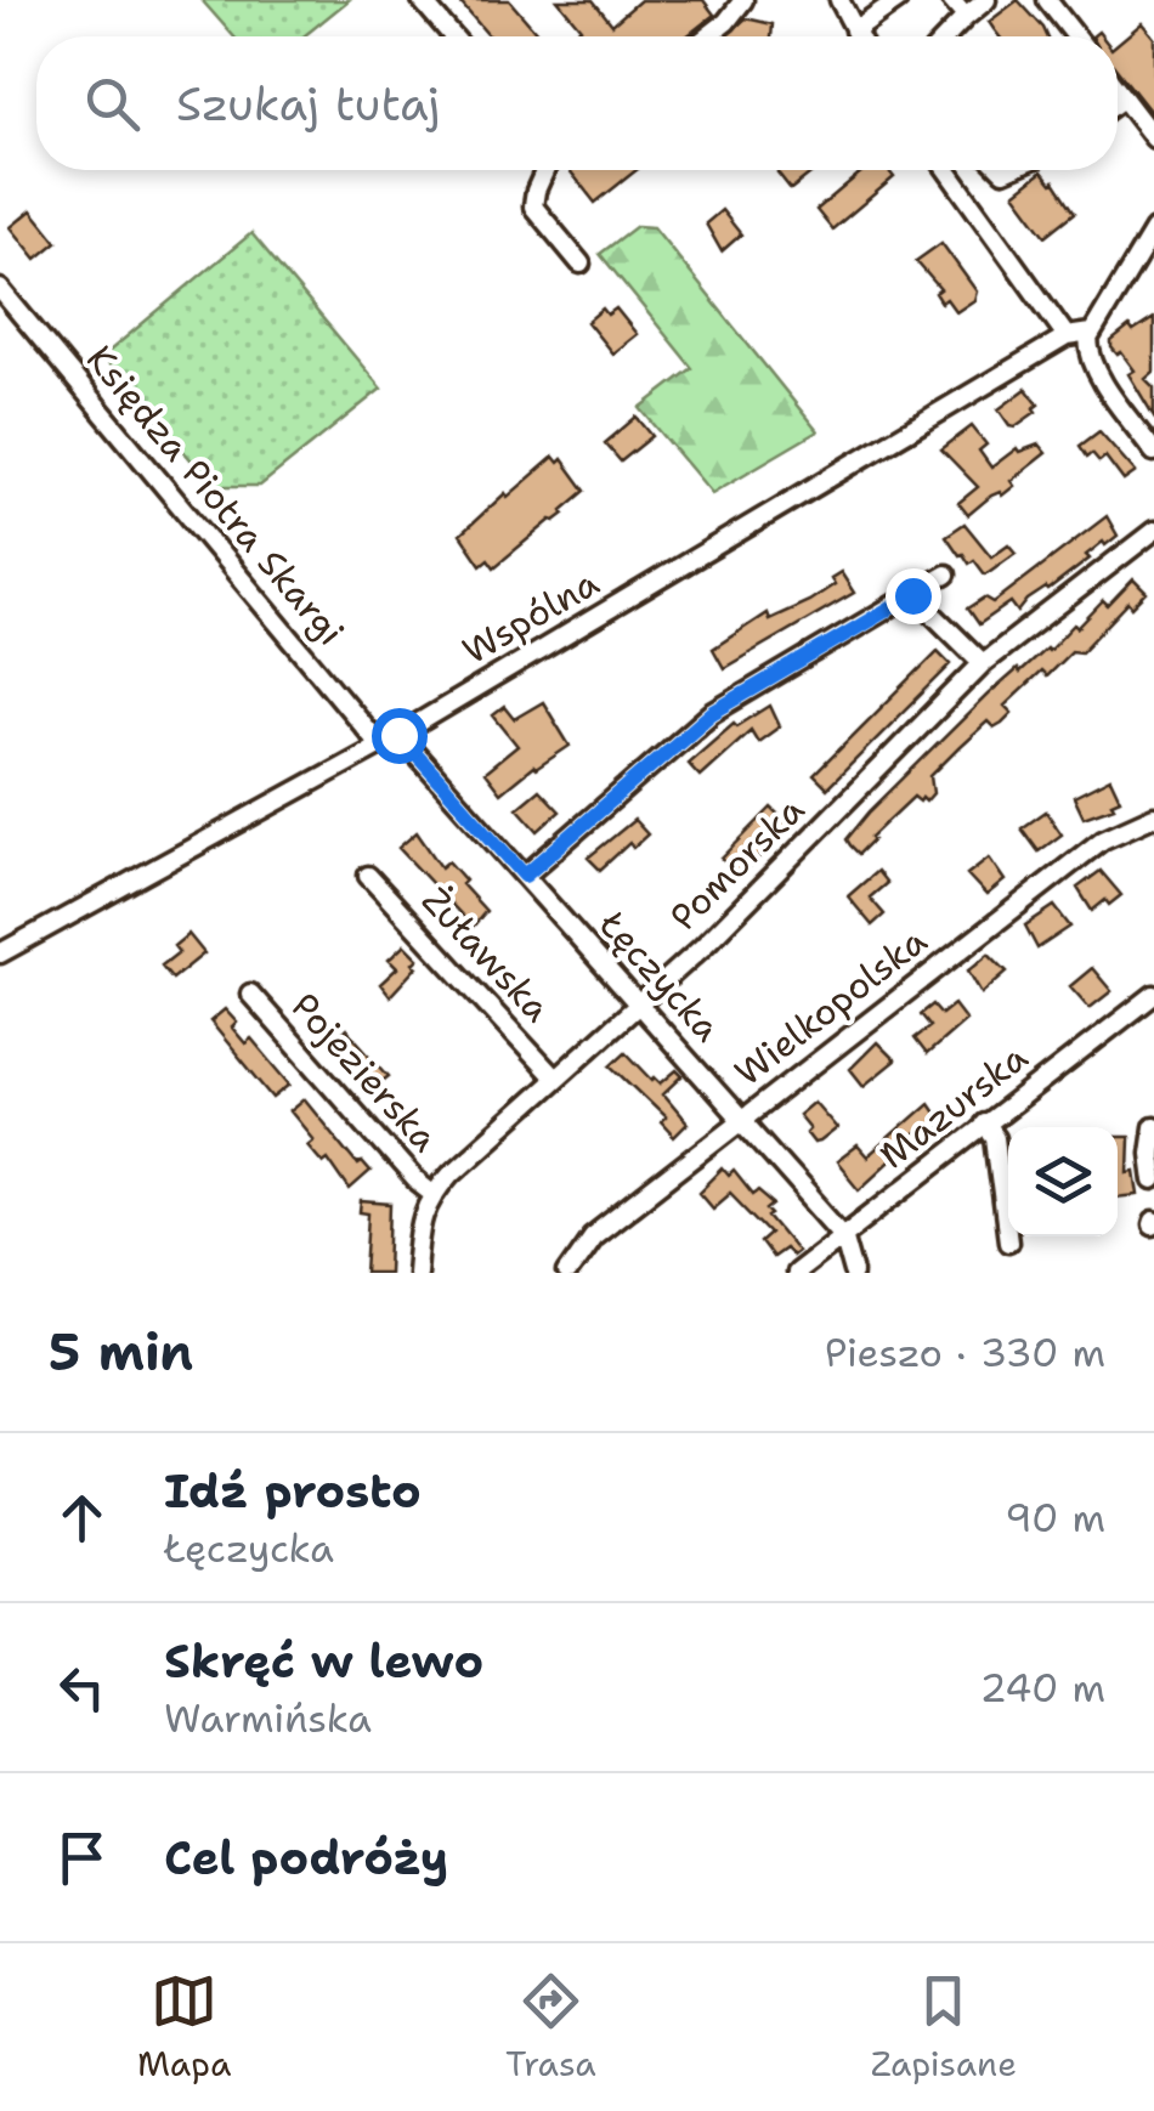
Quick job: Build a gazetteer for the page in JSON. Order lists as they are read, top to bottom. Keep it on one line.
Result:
{"streets":{"street":["Księdza Piotra Skargi","Wspólna","Pomorska","Żuławska","Łęczycka","Wielkopolska","Pojezierska","Mazurska"]},"crossings":[["Księdza Piotra Skargi","Wspólna"],["Wspólna","Łęczycka"],["Pomorska","Żuławska"],["Pomorska","Łęczycka"],["Pomorska","Pojezierska"],["Łęczycka","Wielkopolska"],["Łęczycka","Mazurska"]],"page":{"search":"Szukaj tutaj","heading":["5 min","Pieszo · 330 m"],"list":[["Idź prosto","Łęczycka","90 m"],["Skręć w lewo","Warmińska","240 m"],"Cel podróży"],"nav":["Mapa","Trasa","Zapisane"]}}
